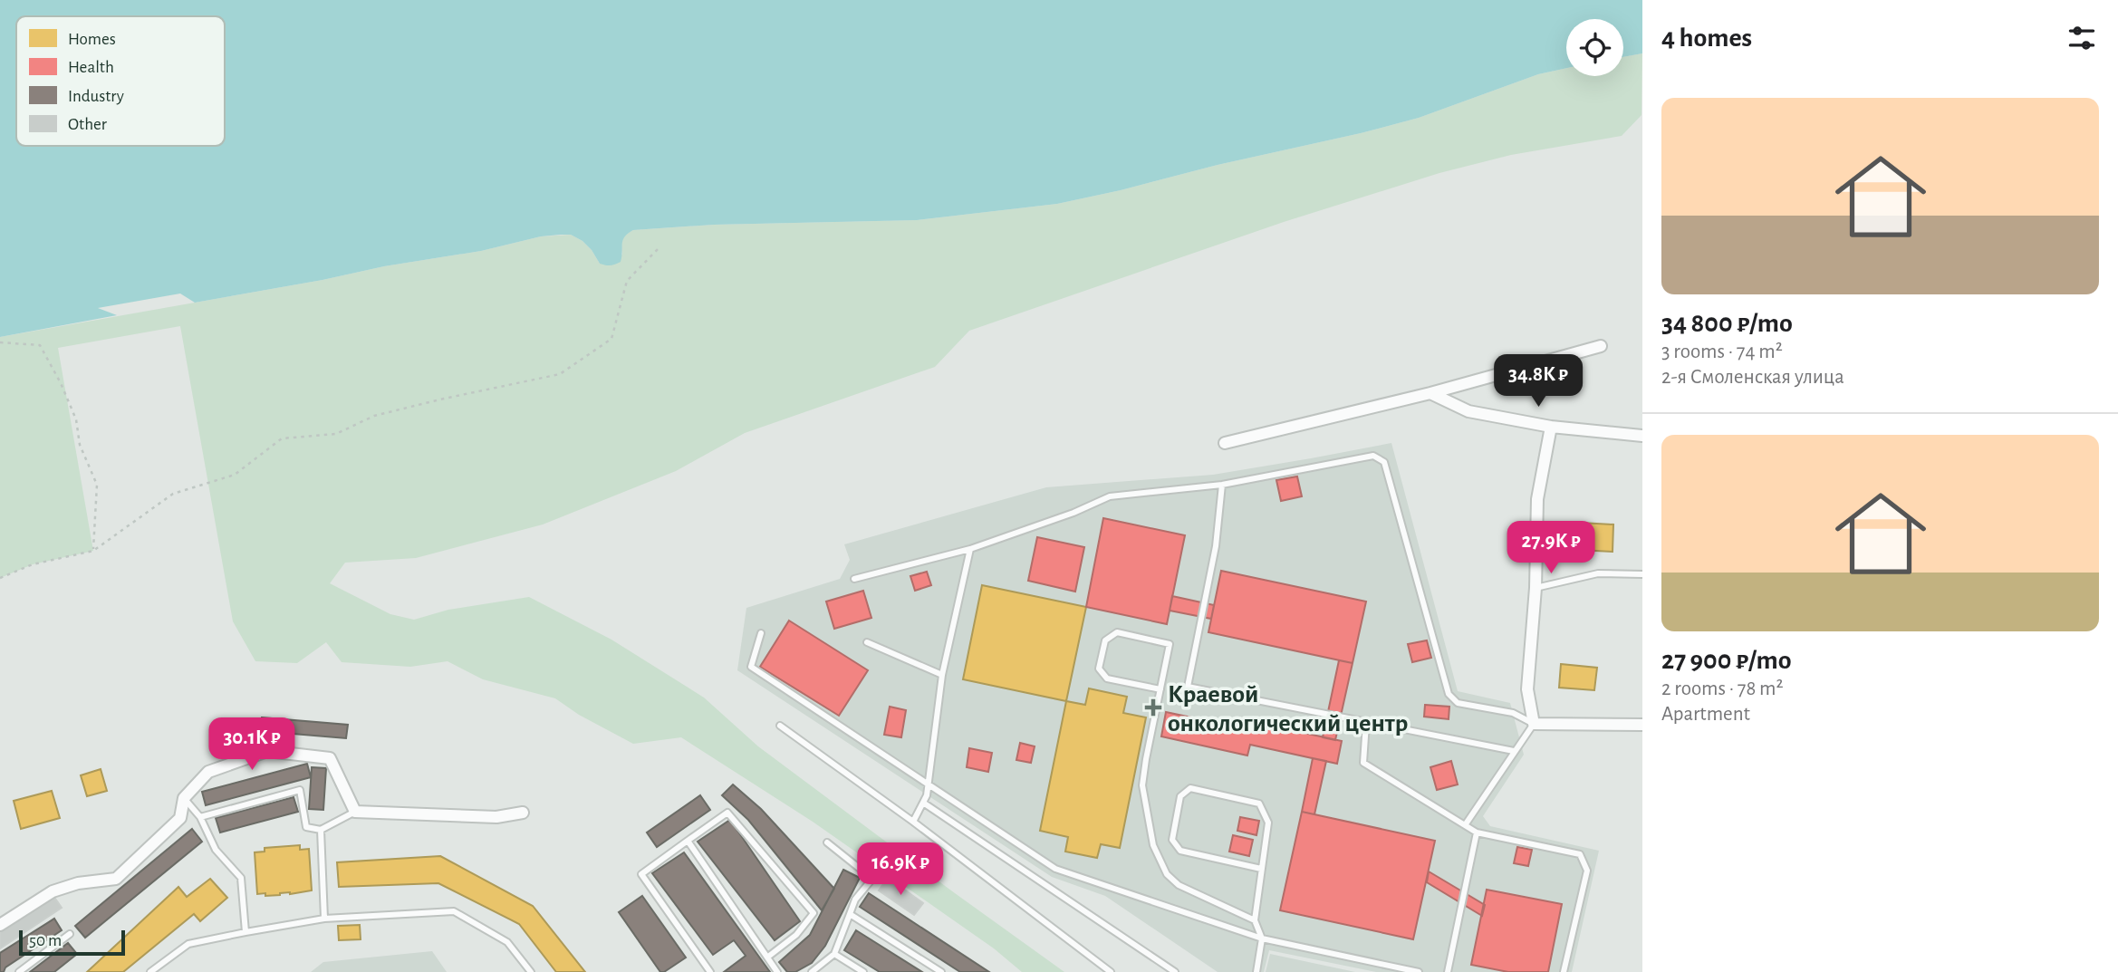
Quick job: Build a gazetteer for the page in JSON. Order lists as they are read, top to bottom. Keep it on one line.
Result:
{"places":{"health":["Краевой онкологический центр"]},"legend":["Homes","Health","Industry","Other"],"scale_bar":"50 m","page":{"heading":"4 homes","list":[{"name":"34 800 ₽/mo","note":"3 rooms · 74 m² · 2-я Смоленская улица"},{"name":"27 900 ₽/mo","note":"2 rooms · 78 m² · Apartment"}],"price":["34.8K ₽","27.9K ₽","30.1K ₽","16.9K ₽"],"scale":"50 m"}}
